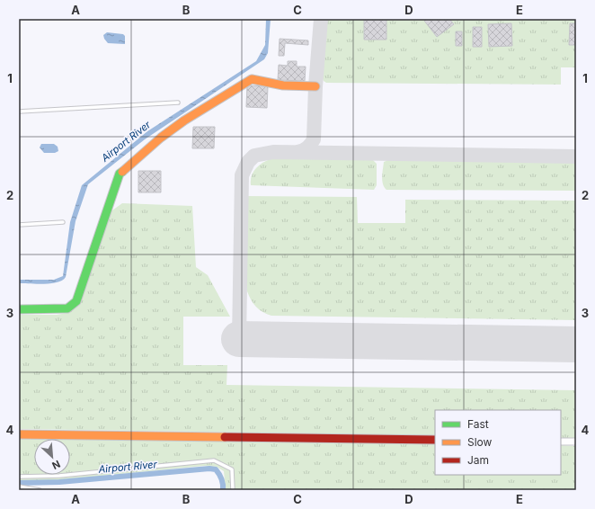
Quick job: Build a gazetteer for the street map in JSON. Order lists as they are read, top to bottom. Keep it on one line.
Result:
{"water":["Airport River"],"legend":["Fast","Slow","Jam"],"north":"bottom right","grid":{"columns":["A","B","C","D","E"],"rows":["1","2","3","4"]}}
